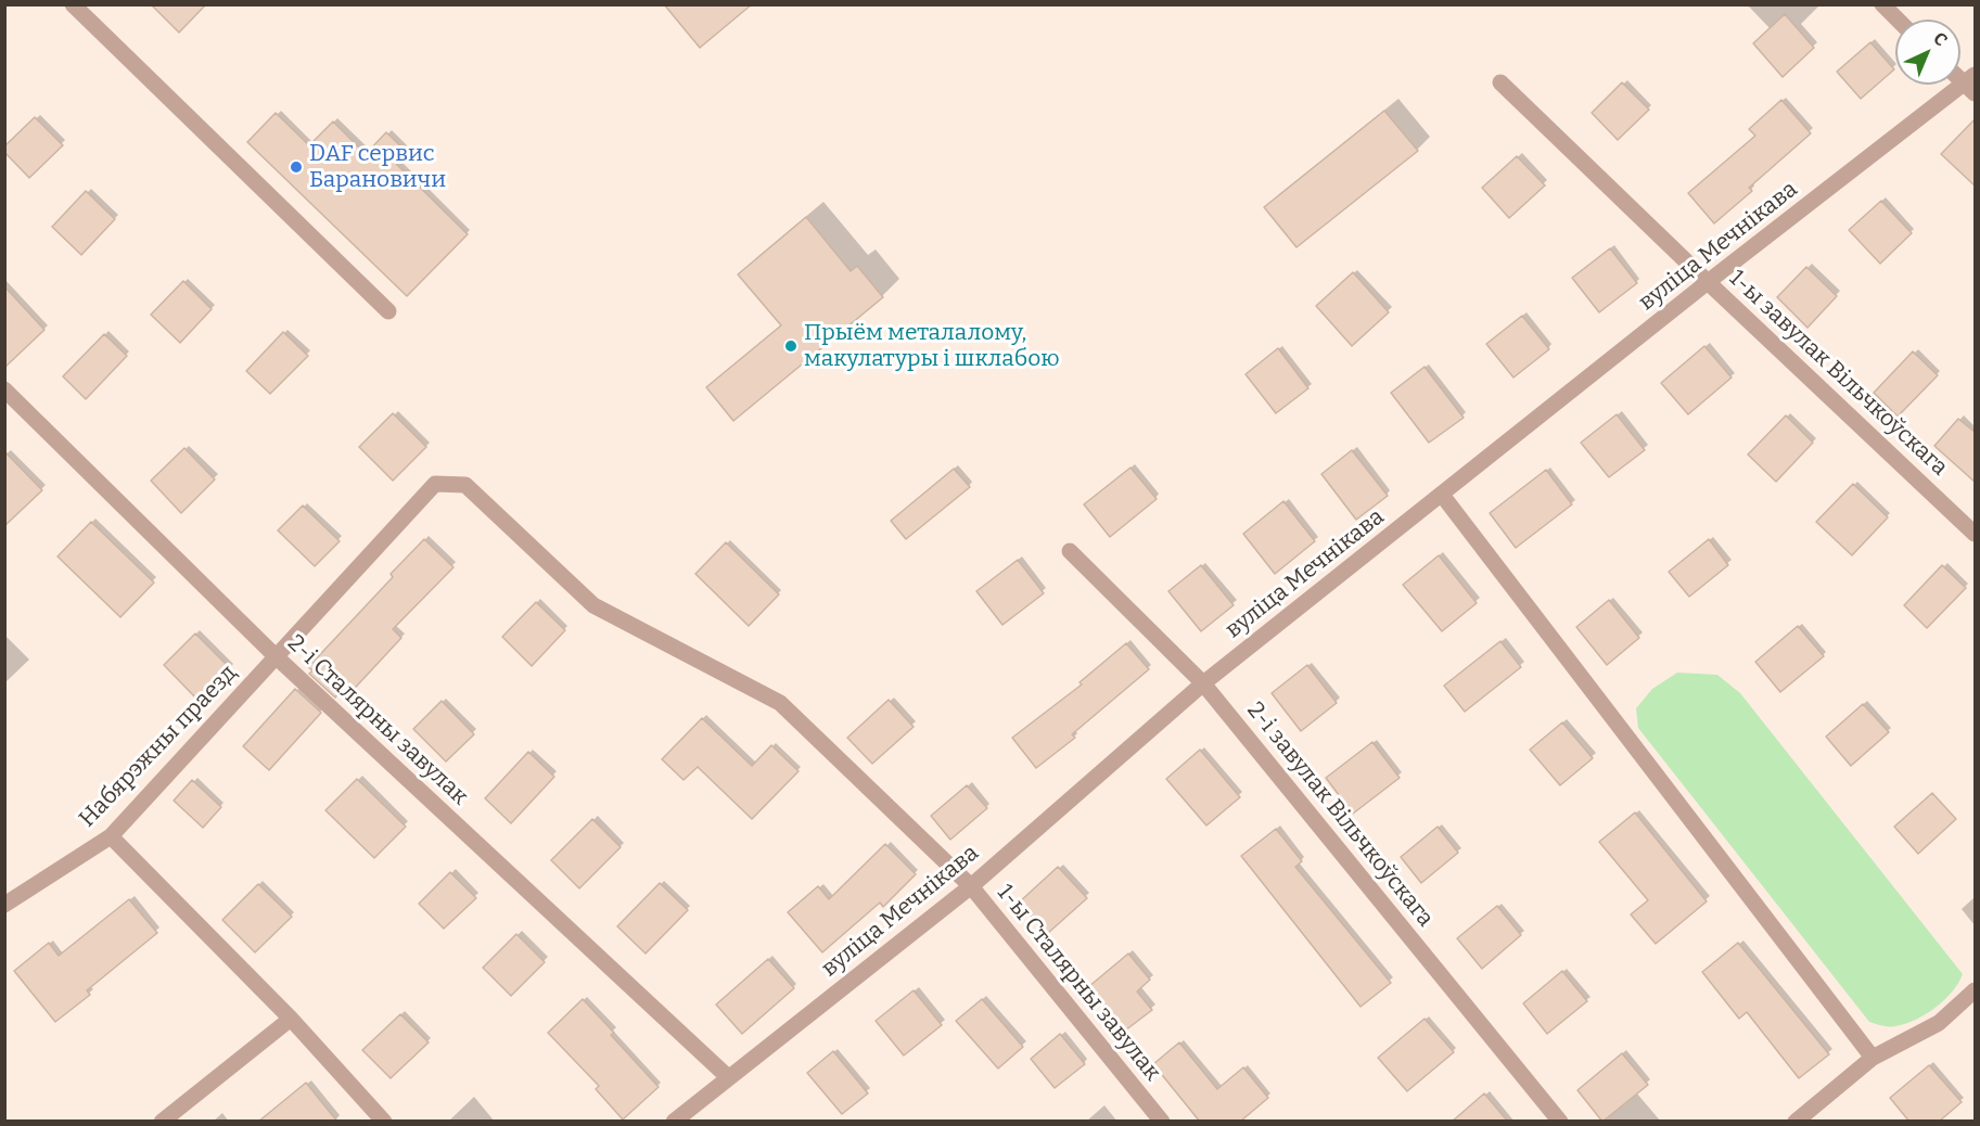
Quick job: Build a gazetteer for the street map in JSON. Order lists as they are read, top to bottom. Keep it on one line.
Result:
{"streets":{"street":["вуліца Мечнікава","1-ы завулак Вільчкоўскага","2-і Сталярны завулак","Набярэжны праезд","2-і завулак Вільчкоўскага","1-ы Сталярны завулак"]},"crossings":[["вуліца Мечнікава","1-ы завулак Вільчкоўскага"],["вуліца Мечнікава","2-і Сталярны завулак"],["вуліца Мечнікава","2-і завулак Вільчкоўскага"],["вуліца Мечнікава","1-ы Сталярны завулак"],["2-і Сталярны завулак","Набярэжны праезд"],["2-і Сталярны завулак","1-ы Сталярны завулак"],["Набярэжны праезд","1-ы Сталярны завулак"]],"places":["DAF сервис Барановичи","Прыём металалому, макулатуры і шклабою"],"north":"top right"}
